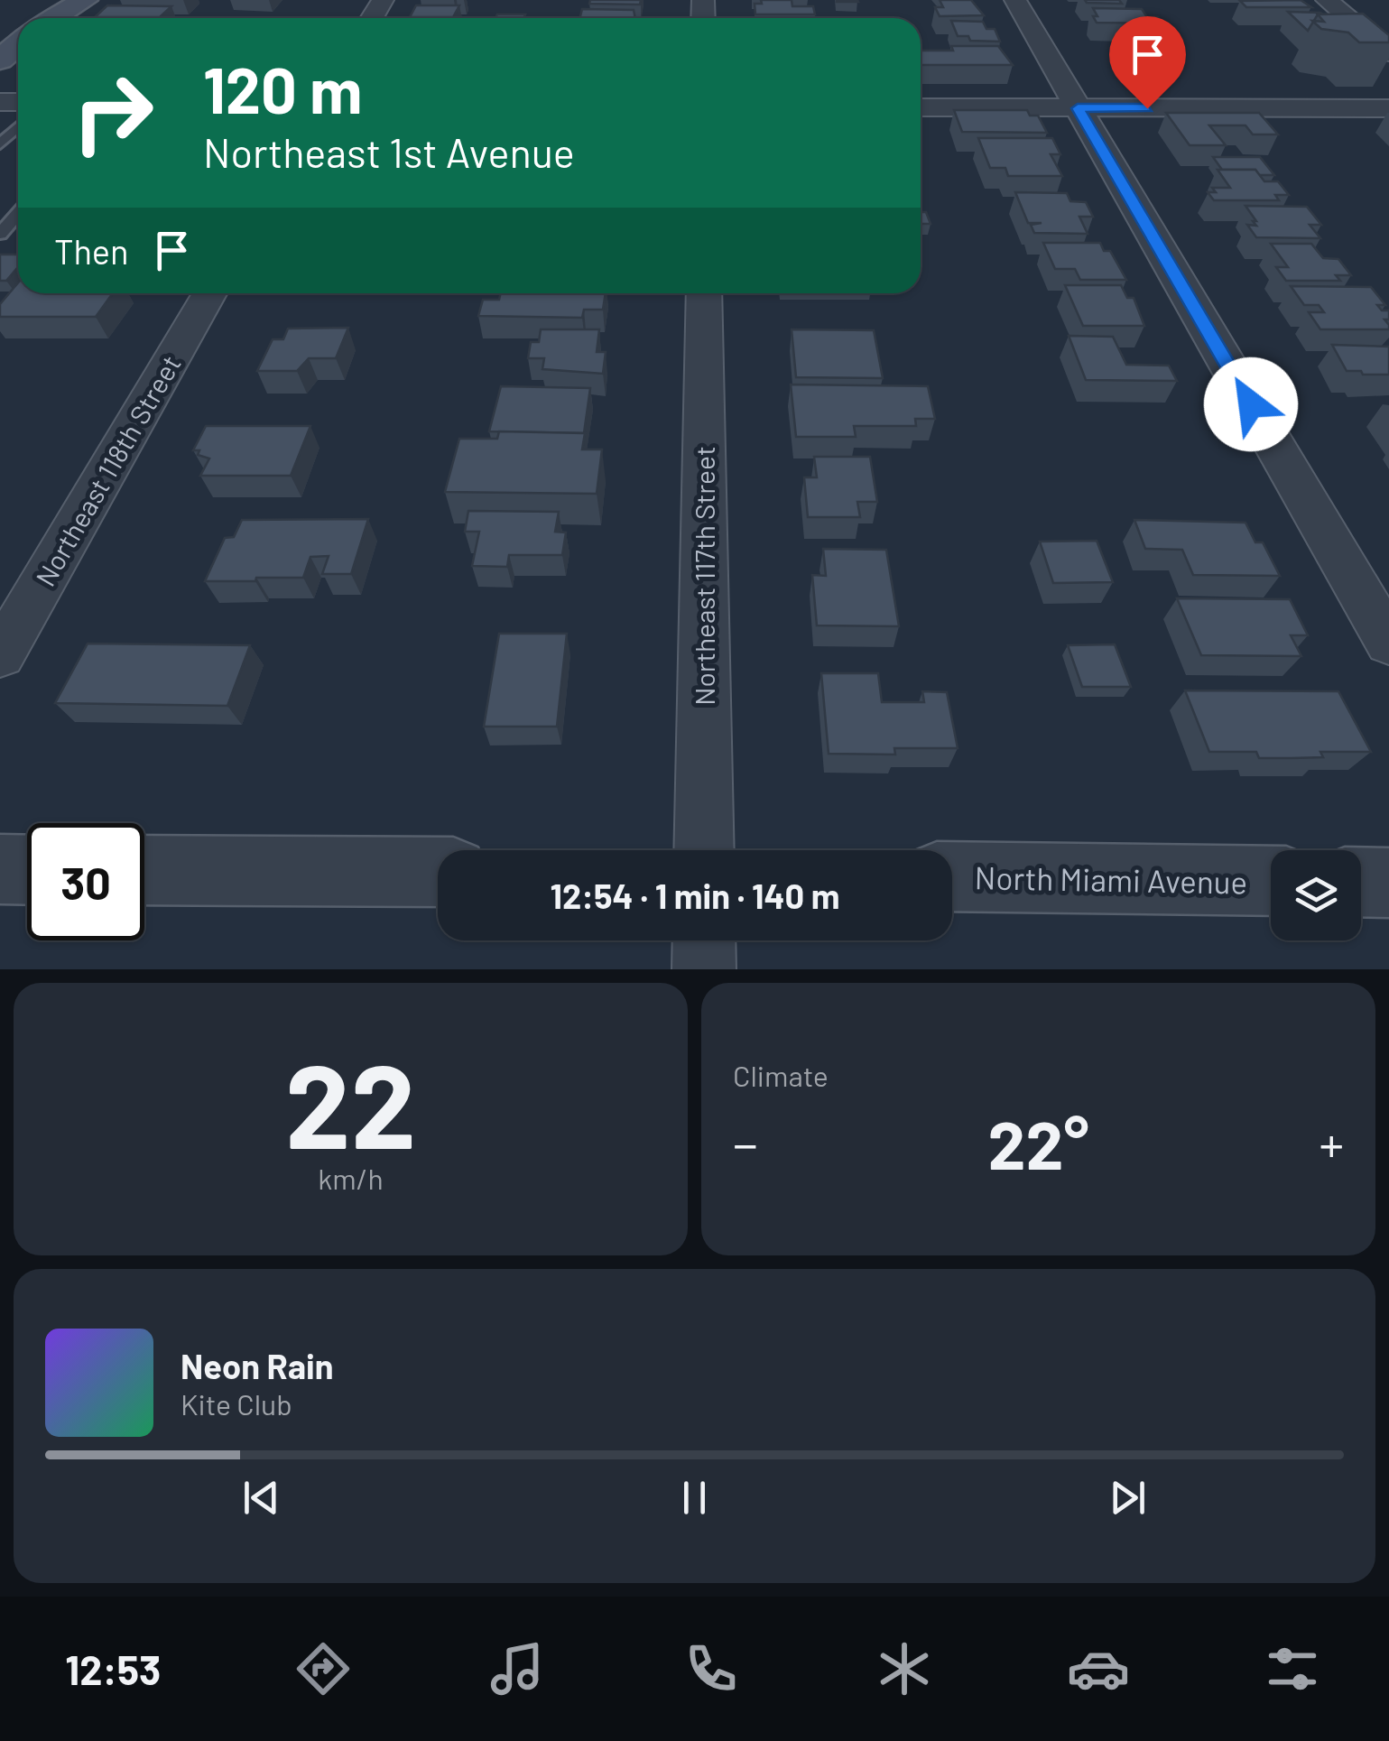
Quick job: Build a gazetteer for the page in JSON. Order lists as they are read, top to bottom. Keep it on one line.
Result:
{"streets":{"street":["Northeast 118th Street","Northeast 117th Street","North Miami Avenue"]},"page":{"turn":["120 m","Northeast 1st Avenue"],"then":"Then","limit":"30","trip":"12:54 · 1 min · 140 m","tile":[["22","km/h"],"Climate"],"heat":["−","22°","+"],"song":["Neon Rain","Kite Club"],"tabs":"12:53"}}
